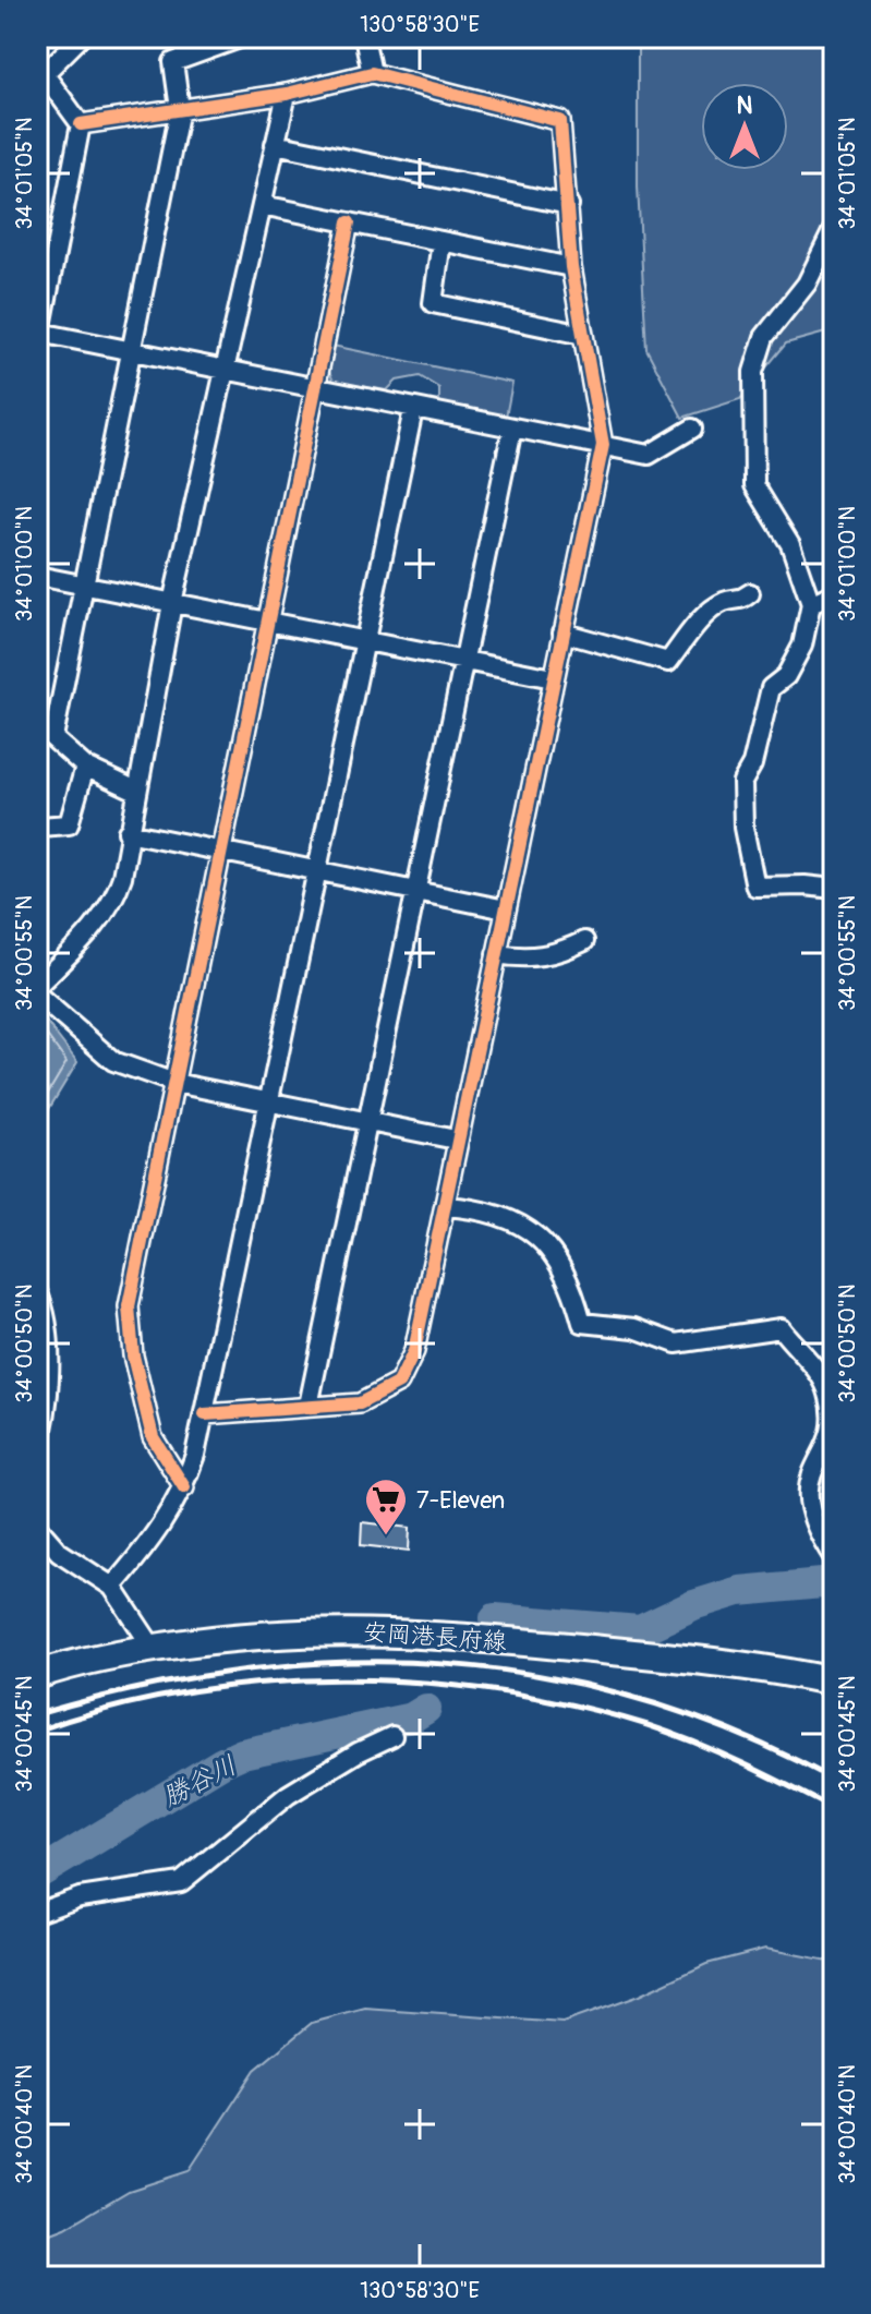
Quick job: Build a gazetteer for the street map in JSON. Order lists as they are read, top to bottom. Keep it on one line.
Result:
{"streets":{"main road":["安岡港長府線"]},"water":["勝谷川"],"places":{"supermarket":["7-Eleven"]},"north":"top","coordinates":["130°58'30\"E","34°01'05\"N","34°01'00\"N","34°00'55\"N","34°00'50\"N","34°00'45\"N","34°00'40\"N"]}
